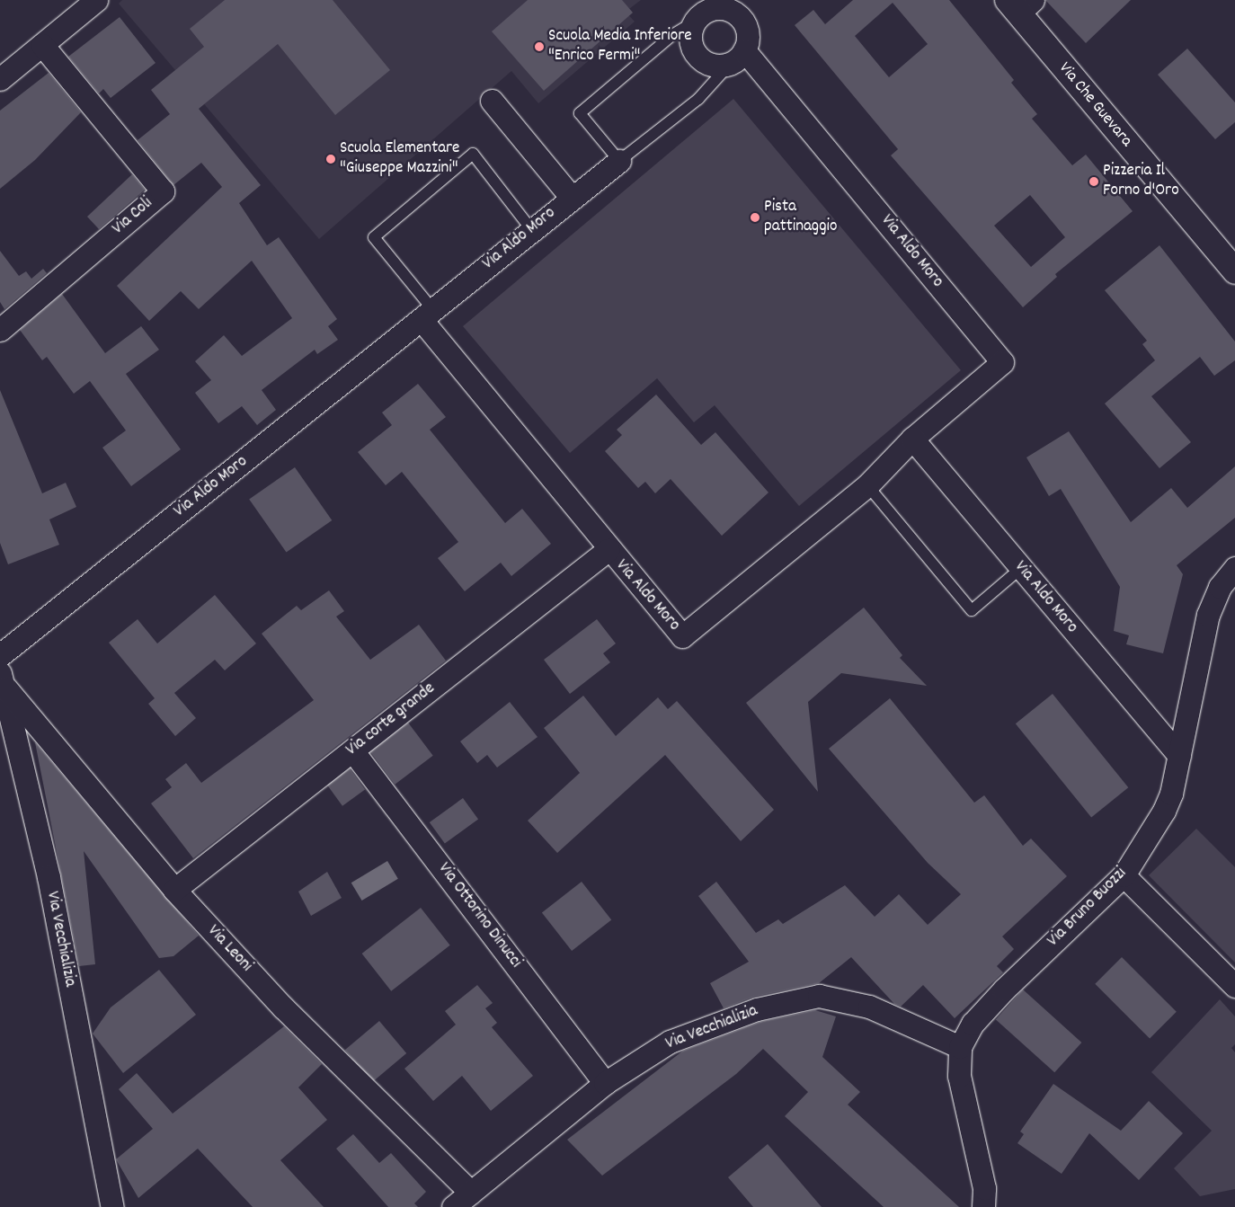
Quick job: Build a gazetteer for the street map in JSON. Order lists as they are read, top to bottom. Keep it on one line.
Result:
{"streets":{"main road":["Via Che Guevara"],"street":["Via Coli","Via Aldo Moro","Via corte grande","Via Bruno Buozzi","Via Ottorino Dinucci","Via Vecchializia","Via Leoni"]},"crossings":[["Via Aldo Moro","Via corte grande"],["Via Aldo Moro","Via Bruno Buozzi"],["Via corte grande","Via Ottorino Dinucci"],["Via corte grande","Via Leoni"],["Via Bruno Buozzi","Via Vecchializia"],["Via Ottorino Dinucci","Via Vecchializia"],["Via Vecchializia","Via Leoni"]],"places":["Scuola Media Inferiore \"Enrico Fermi\"","Scuola Elementare \"Giuseppe Mazzini\"","Pizzeria Il Forno d'Oro","Pista pattinaggio"]}
